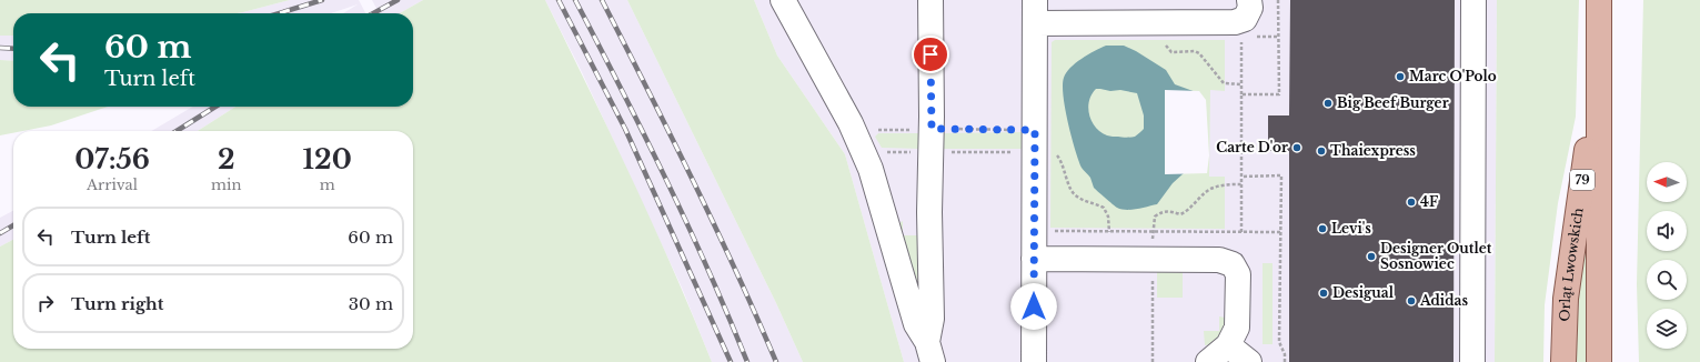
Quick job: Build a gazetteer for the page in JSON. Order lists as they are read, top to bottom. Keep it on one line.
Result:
{"streets":{"main road":["79","Orląt Lwowskich"]},"places":["Marc O'Polo","Big Beef Burger","Carte D'or","Thaiexpress","4F","Levi's","Designer Outlet Sosnowiec","Desigual","Adidas"],"north":"left","page":{"turn":["60 m","Turn left"],"eta":["07:56","Arrival","2","min","120","m"],"list":[{"name":"Turn left","value":"60 m"},{"name":"Turn right","value":"30 m"}]}}
